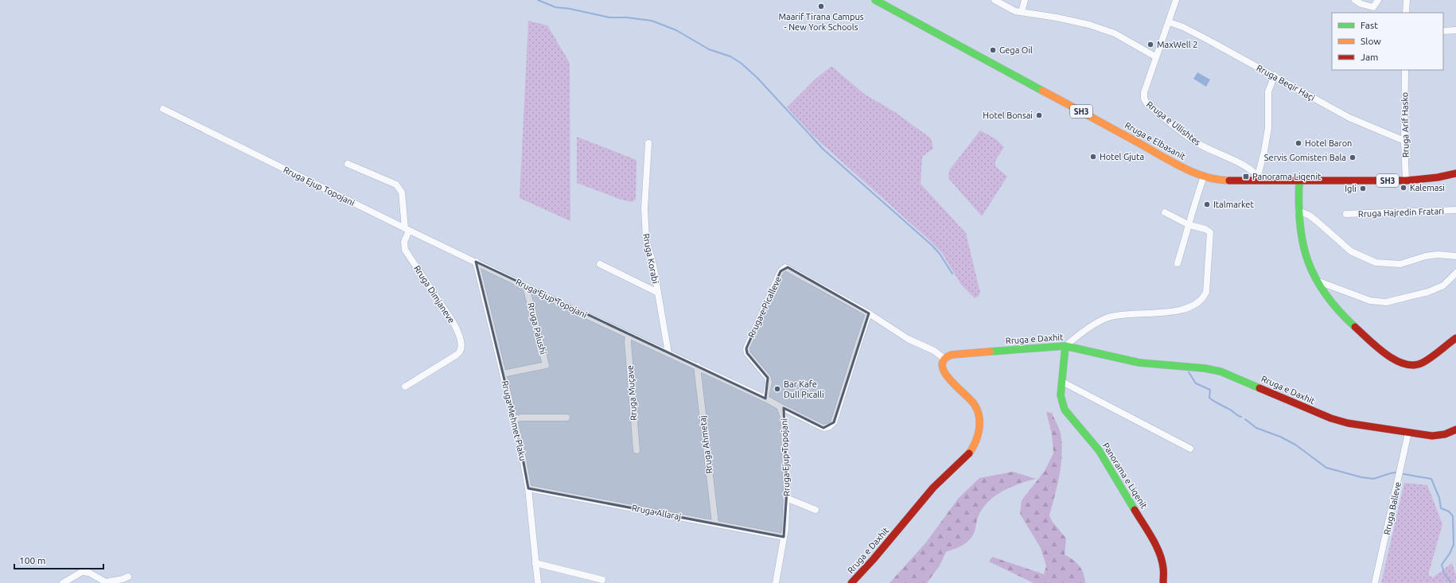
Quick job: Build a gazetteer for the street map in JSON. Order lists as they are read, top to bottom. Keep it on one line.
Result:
{"streets":{"street":["Rruga Beqir Haçi","SH3","Rruga e Ullishtes","Rruga Arif Hasko","Rruga e Elbasanit","Rruga Ejup Topojani","Rruga Hajredin Fratari","Rruga Korabi","Rruga Dimjaneve","Rruga e Picalleve","Rruga Palushi","Rruga e Daxhit","Rruga Muçave","Rruga Mehmet Plaku","Rruga Ahmetaj","Panorama e Liqenit","Rruga Balleve","Rruga Allaraj"]},"crossings":[["Rruga Beqir Haçi","Rruga e Ullishtes"],["Rruga Beqir Haçi","Rruga Arif Hasko"],["Rruga e Ullishtes","Rruga e Elbasanit"],["Rruga Arif Hasko","Rruga e Elbasanit"],["Rruga Ejup Topojani","Rruga Korabi"],["Rruga Ejup Topojani","Rruga Dimjaneve"],["Rruga Ejup Topojani","Rruga e Picalleve"],["Rruga Ejup Topojani","Rruga Palushi"],["Rruga Ejup Topojani","Rruga Muçave"],["Rruga Ejup Topojani","Rruga Mehmet Plaku"],["Rruga Ejup Topojani","Rruga Ahmetaj"],["Rruga Ejup Topojani","Rruga Allaraj"],["Rruga e Picalleve","Rruga e Daxhit"],["Rruga Palushi","Rruga Mehmet Plaku"],["Rruga e Daxhit","Panorama e Liqenit"],["Rruga e Daxhit","Rruga Balleve"],["Rruga Mehmet Plaku","Rruga Allaraj"],["Rruga Ahmetaj","Rruga Allaraj"]],"places":{"other":["Maarif Tirana Campus - New York Schools","MaxWell 2","Gega Oil","Hotel Bonsai","Hotel Baron","Hotel Gjuta","Servis Gomisteri Bala","Kalemasi","Igli","Italmarket","Bar Kafe Dull Picalli"],"transit":["Panorama Liqenit"]},"legend":["Fast","Slow","Jam"],"scale_bar":"100 m"}
